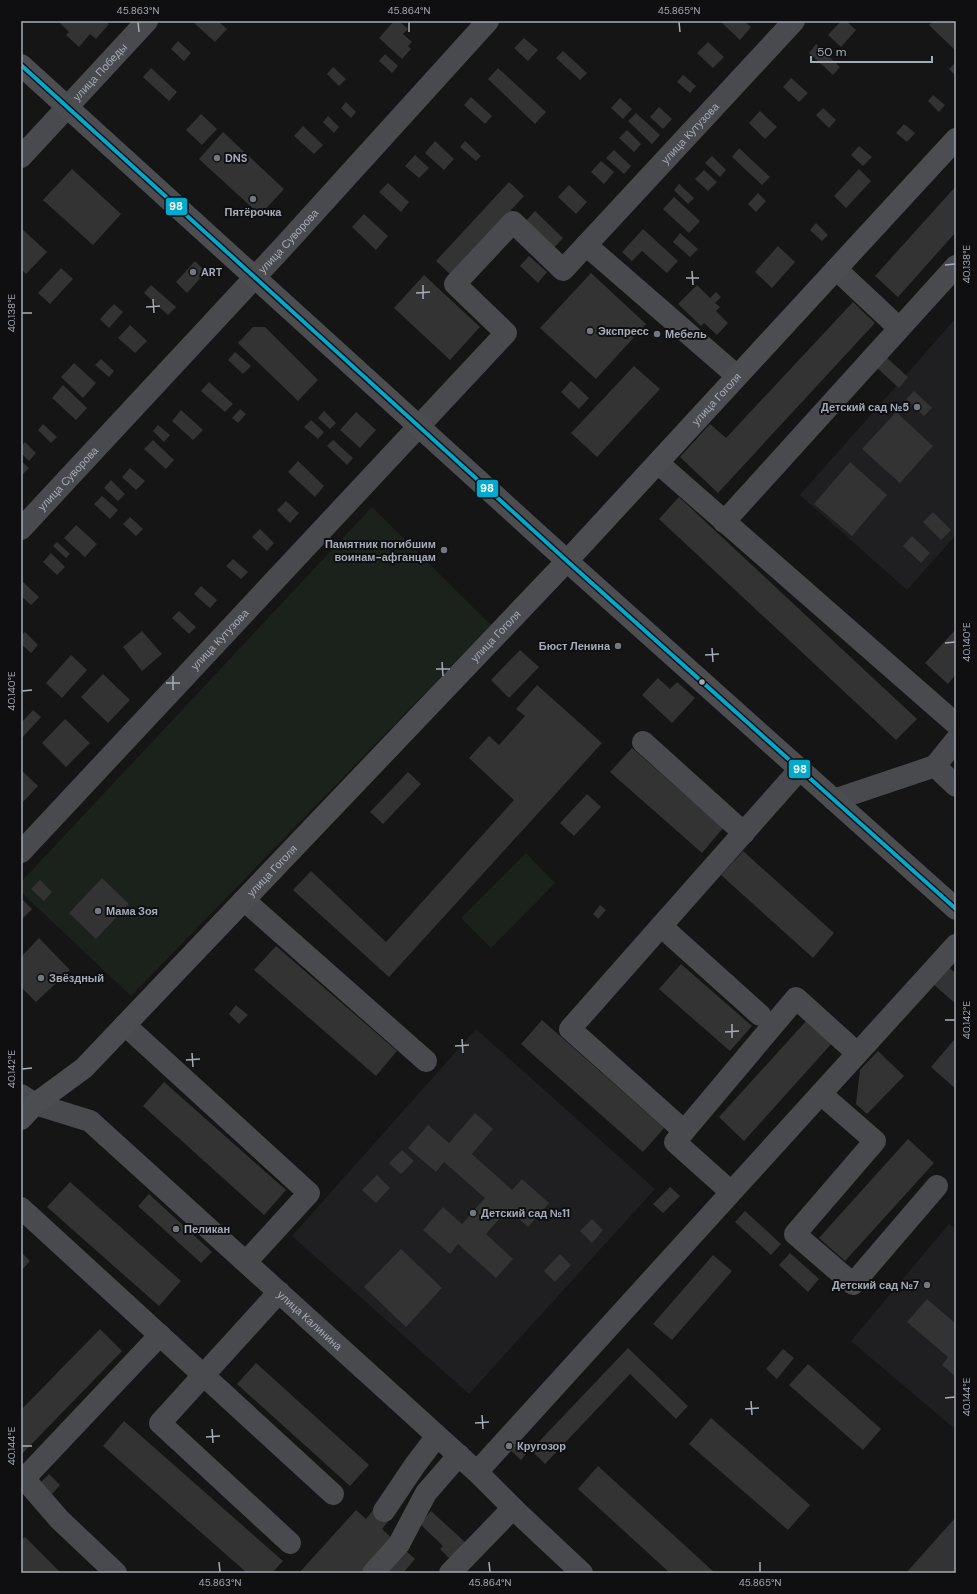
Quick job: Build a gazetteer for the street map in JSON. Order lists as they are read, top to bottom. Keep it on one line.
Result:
{"streets":{"main road":["улица Гоголя"],"street":["улица Победы","улица Кутузова","улица Суворова","улица Калинина"]},"crossings":[["улица Гоголя","улица Калинина"]],"places":["DNS","Пятёрочка","ART","Экспресс","Мебель","Детский сад №5","Памятник погибшим воинам-афганцам","Бюст Ленина","Мама Зоя","Звёздный","Детский сад №11","Пеликан","Детский сад №7","Кругозор"],"lines":["transit line 98"],"scale_bar":"50 m","coordinates":["45.863°N","45.864°N","45.865°N","40.138°E","40.140°E","40.142°E","40.144°E"]}
